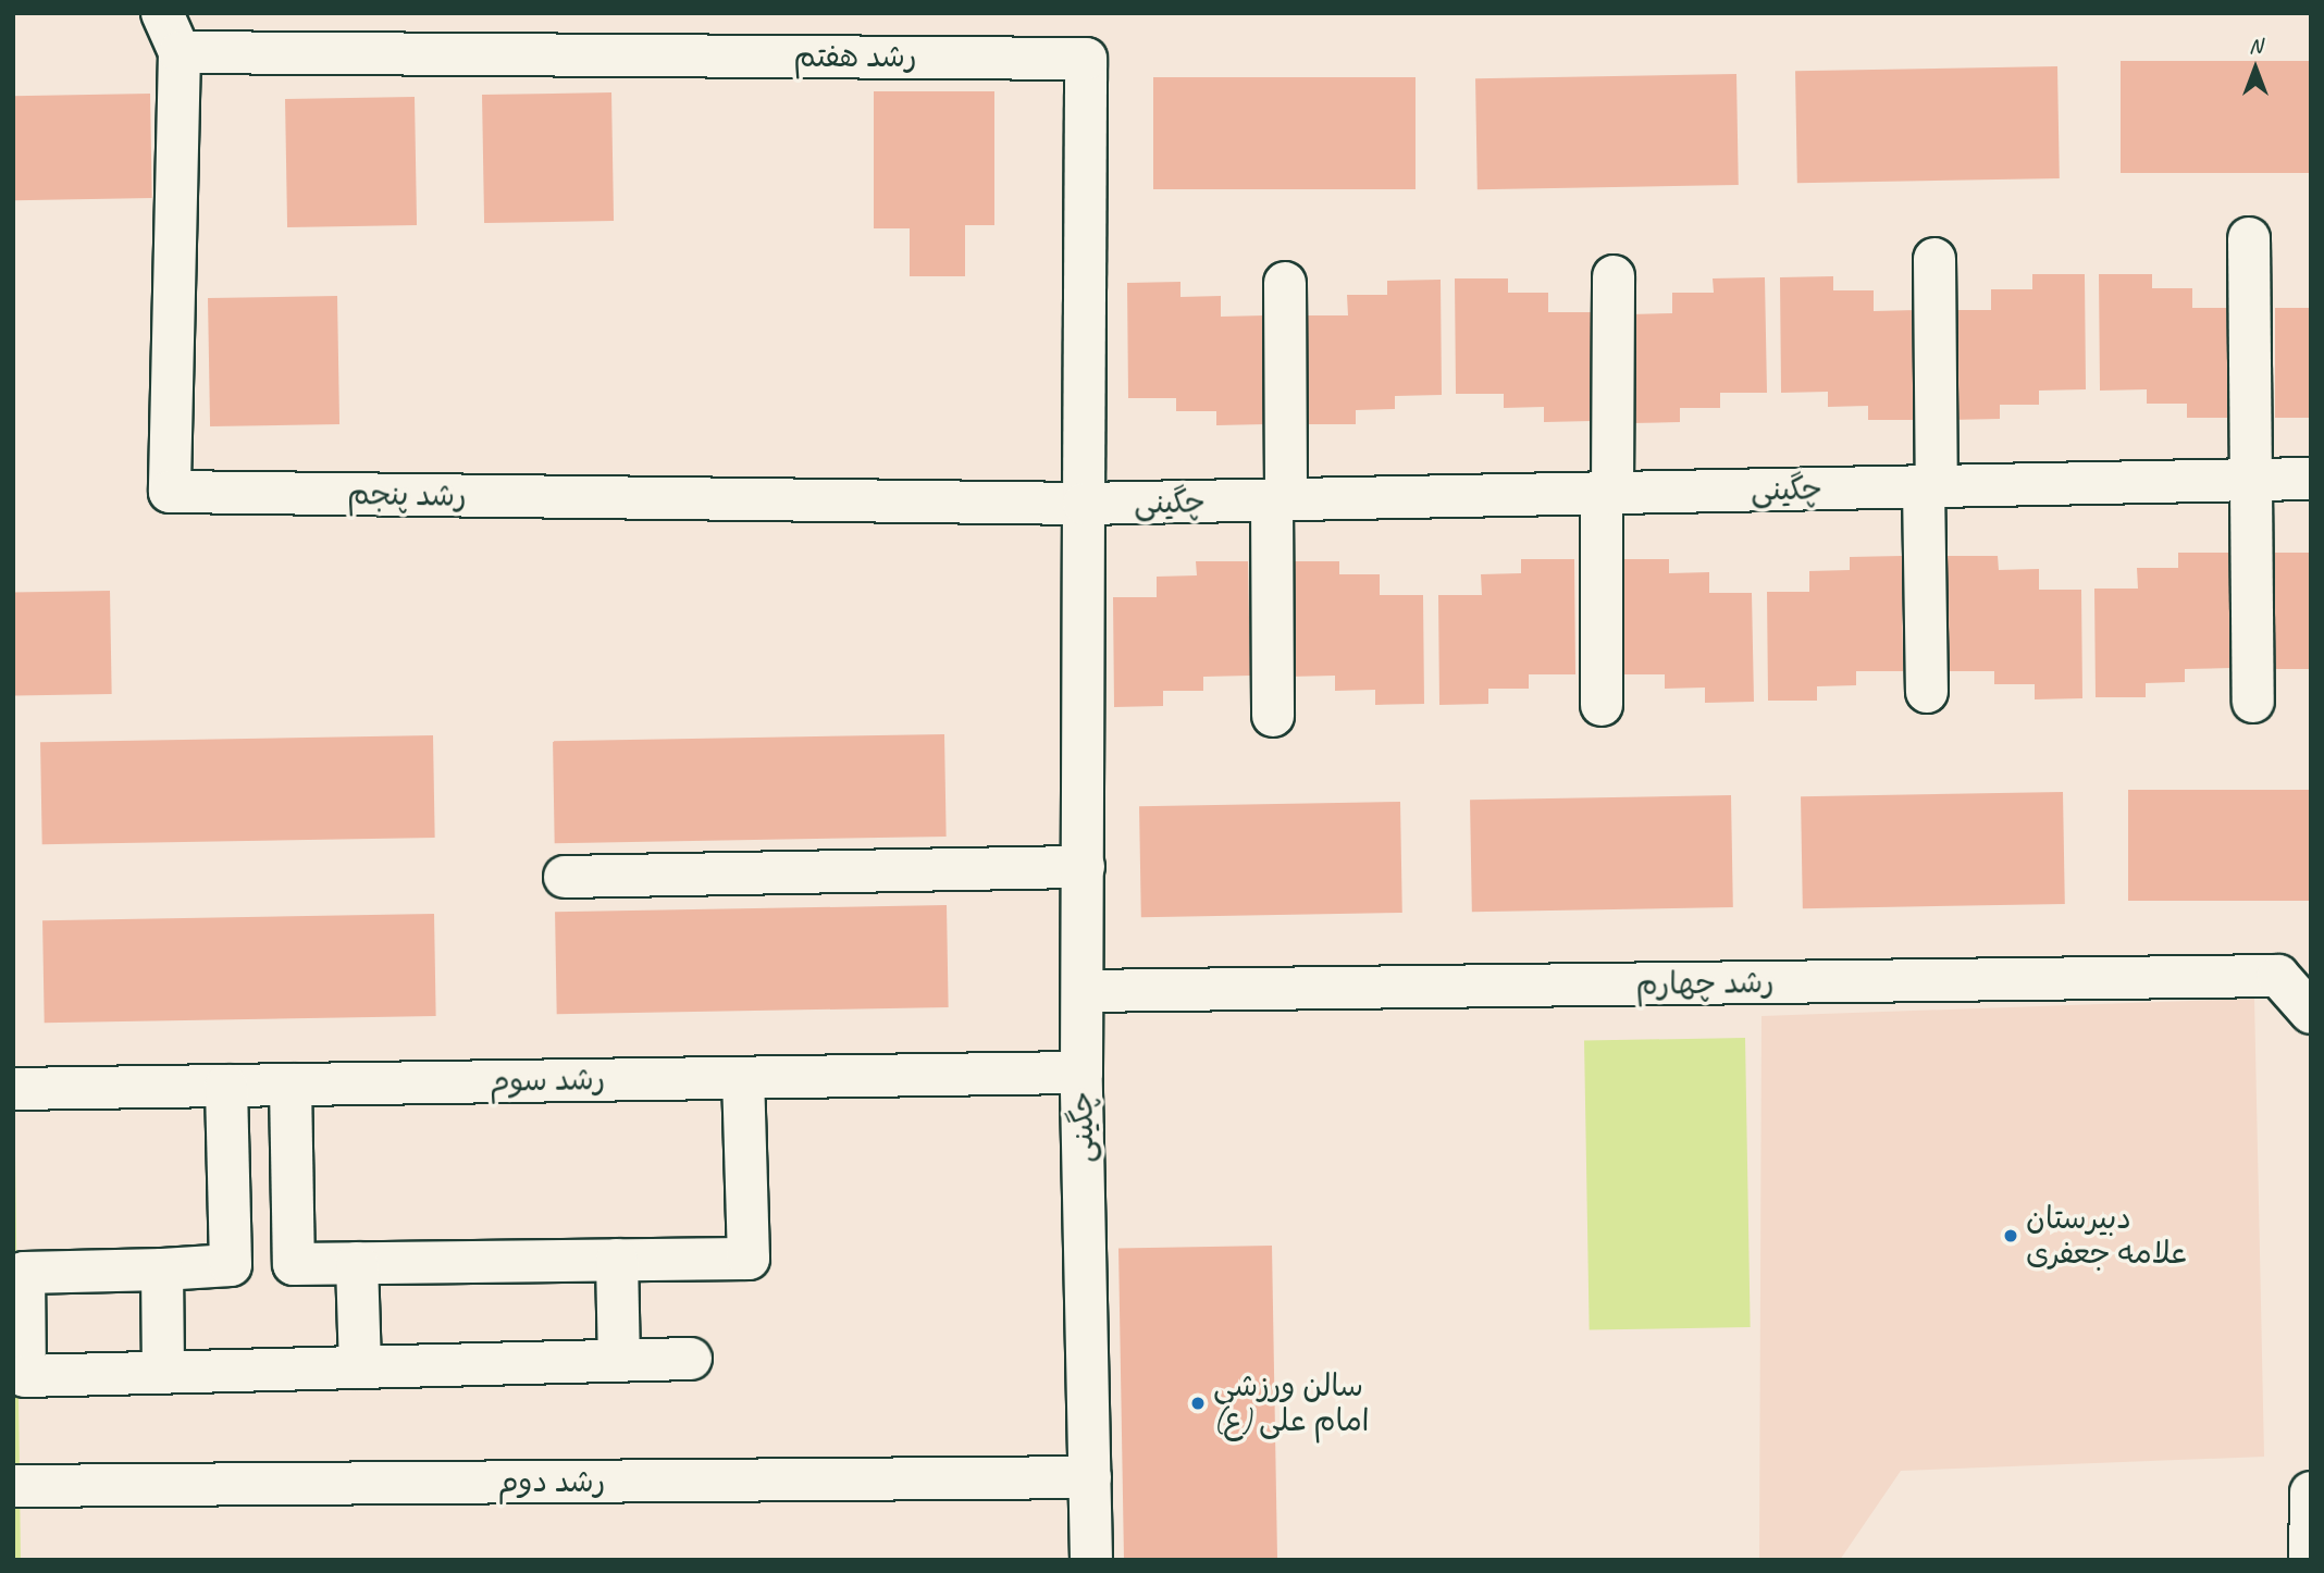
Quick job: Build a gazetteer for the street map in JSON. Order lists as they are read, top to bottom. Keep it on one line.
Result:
{"streets":{"street":["رشد هفتم","چگینی","رشد پنجم","رشد چهارم","رشد سوم","رشد دوم"]},"crossings":[["رشد هفتم","چگینی"],["رشد هفتم","رشد پنجم"],["چگینی","رشد پنجم"],["چگینی","رشد چهارم"],["چگینی","رشد سوم"],["چگینی","رشد دوم"]],"places":["دبیرستان علامه جعفری","سالن ورزشی امام علی (ع)"],"north":"top"}
